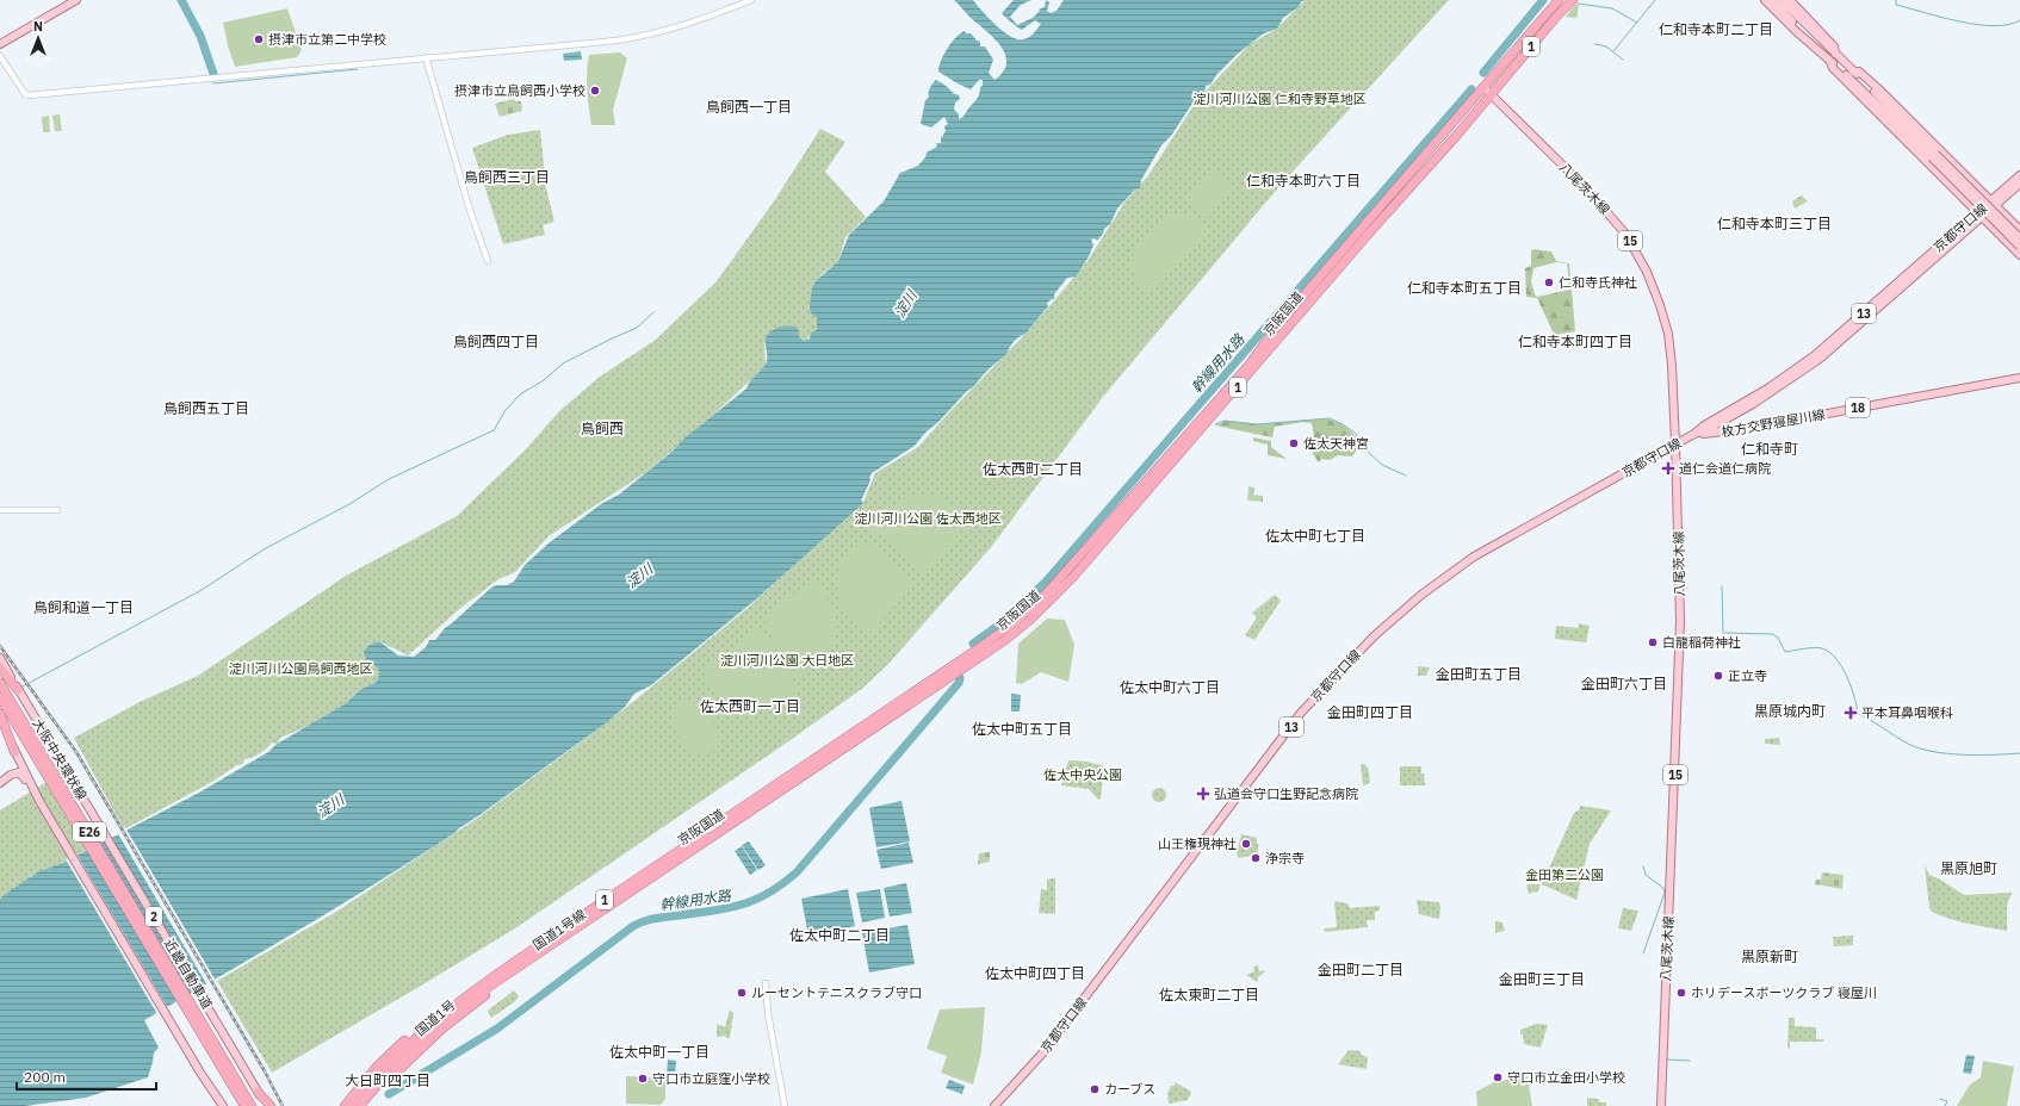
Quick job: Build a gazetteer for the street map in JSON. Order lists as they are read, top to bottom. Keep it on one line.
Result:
{"streets":{"highway":["1","京阪国道","E26","国道1号線","近畿自動車道","国道1号"],"main road":["八尾茨木線","京都守口線","15","13","18","枚方交野寝屋川線","大阪中央環状線","2"]},"crossings":[["1","京阪国道"],["八尾茨木線","京都守口線"],["八尾茨木線","京阪国道"],["京都守口線","枚方交野寝屋川線"],["京阪国道","国道1号線"],["国道1号線","国道1号"]],"districts":["仁和寺本町二丁目","鳥飼西一丁目","鳥飼西三丁目","仁和寺本町六丁目","仁和寺本町三丁目","仁和寺本町五丁目","鳥飼西四丁目","仁和寺本町四丁目","鳥飼西五丁目","鳥飼西","仁和寺町","佐太西町二丁目","佐太中町七丁目","鳥飼和道一丁目","金田町五丁目","金田町六丁目","佐太中町六丁目","佐太西町一丁目","黒原城内町","金田町四丁目","佐太中町五丁目","黒原旭町","佐太中町二丁目","黒原新町","金田町二丁目","佐太中町四丁目","金田町三丁目","佐太東町二丁目","佐太中町一丁目","大日町四丁目"],"water":["淀川","幹線用水路"],"parks":["淀川河川公園 仁和寺野草地区","淀川河川公園 佐太西地区","淀川河川公園 大日地区","淀川河川公園鳥飼西地区","佐太中央公園","金田第二公園"],"places":{"other":["摂津市立第二中学校","摂津市立鳥飼西小学校","仁和寺氏神社","佐太天神宮","白龍稲荷神社","正立寺","山王権現神社","浄宗寺","ルーセントテニスクラブ守口","ホリデースポーツクラブ 寝屋川","守口市立金田小学校","守口市立庭窪小学校","カーブス"],"health":["道仁会道仁病院","平本耳鼻咽喉科","弘道会守口生野記念病院"]},"scale_bar":"200 m","north":"top"}
